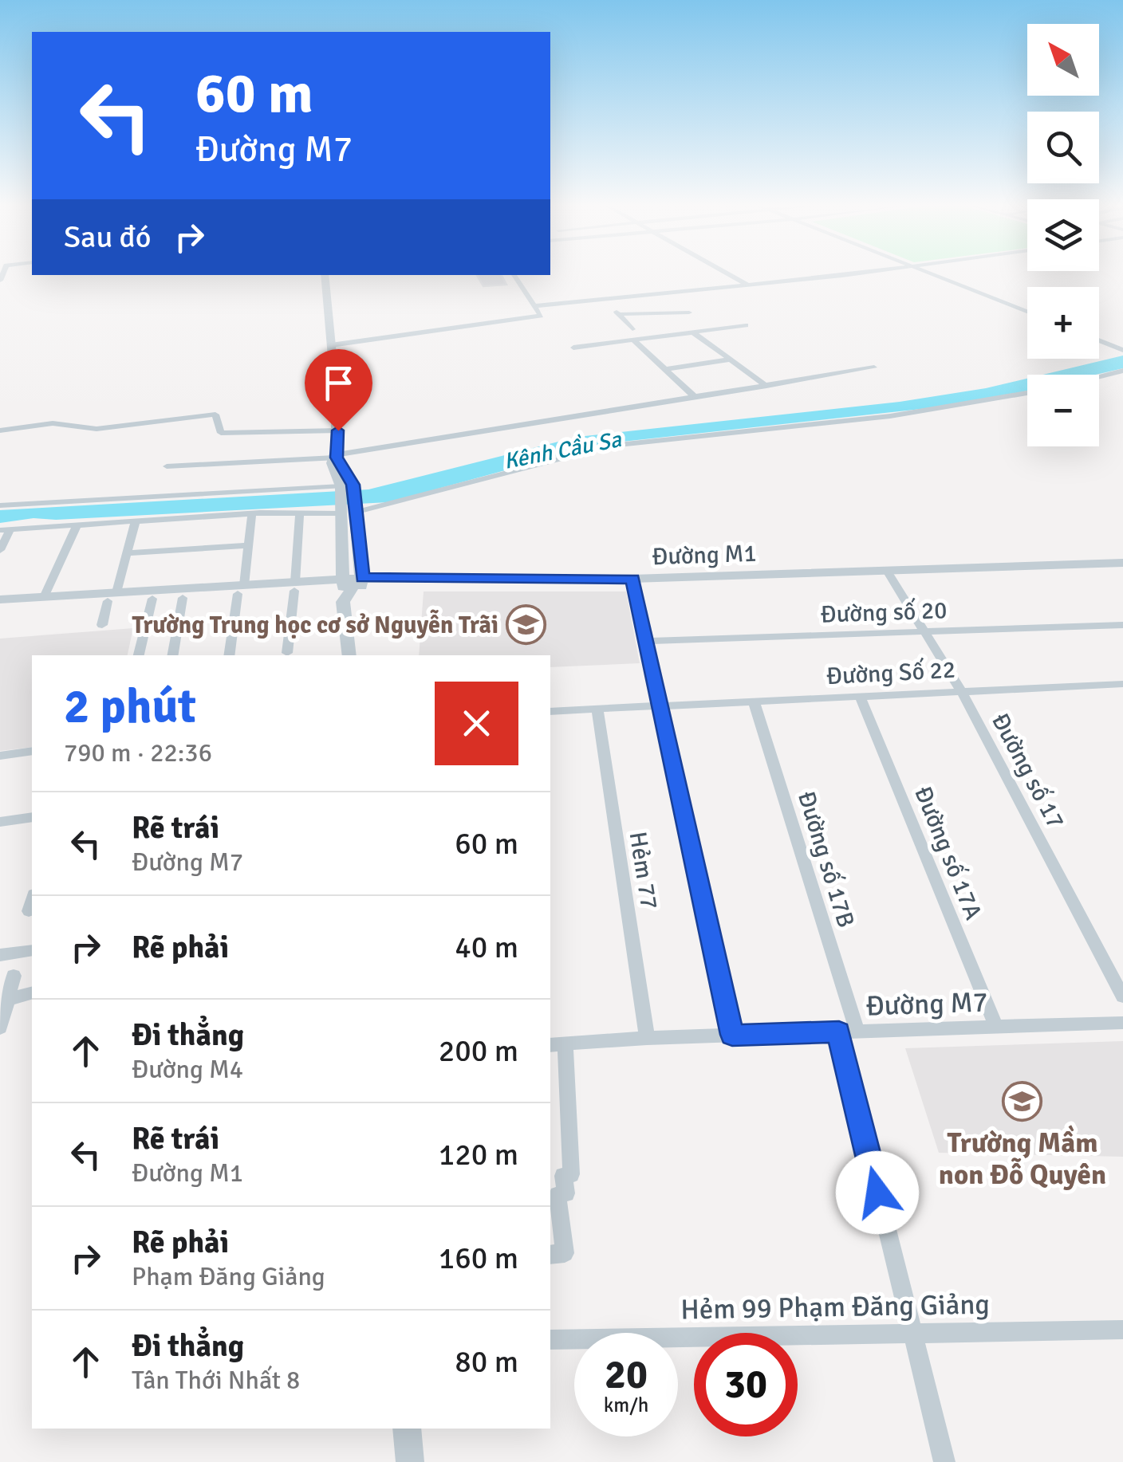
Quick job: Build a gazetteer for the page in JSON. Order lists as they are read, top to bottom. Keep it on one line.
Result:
{"streets":{"street":["Đường M1","Đường số 20","Đường Số 22","Đường số 17","Đường số 17A","Đường số 17B","Hẻm 77","Đường M7","Hẻm 99 Phạm Đăng Giảng"]},"crossings":[["Đường M1","Đường số 17"],["Đường số 20","Đường số 17"],["Đường Số 22","Đường số 17"],["Đường Số 22","Đường số 17A"],["Đường Số 22","Đường số 17B"],["Đường Số 22","Hẻm 77"],["Đường số 17A","Đường M7"],["Đường số 17B","Đường M7"],["Đường số 17B","Hẻm 99 Phạm Đăng Giảng"],["Hẻm 77","Đường M7"]],"water":["Kênh Cầu Sa"],"places":{"school or university":["Trường Trung học cơ sở Nguyễn Trãi","Trường Mầm non Đỗ Quyên"]},"north":"top left","page":{"map_buttons":["+","−"],"turn":["60 m","Đường M7"],"then":"Sau đó","heading":["2 phút","790 m · 22:36"],"list":[{"name":"Rẽ trái","note":"Đường M7","value":"60 m"},{"name":"Rẽ phải","value":"40 m"},{"name":"Đi thẳng","note":"Đường M4","value":"200 m"},{"name":"Rẽ trái","note":"Đường M1","value":"120 m"},{"name":"Rẽ phải","note":"Phạm Đăng Giảng","value":"160 m"},{"name":"Đi thẳng","note":"Tân Thới Nhất 8","value":"80 m"}],"speed":"20 km/h","limit":"30"}}
